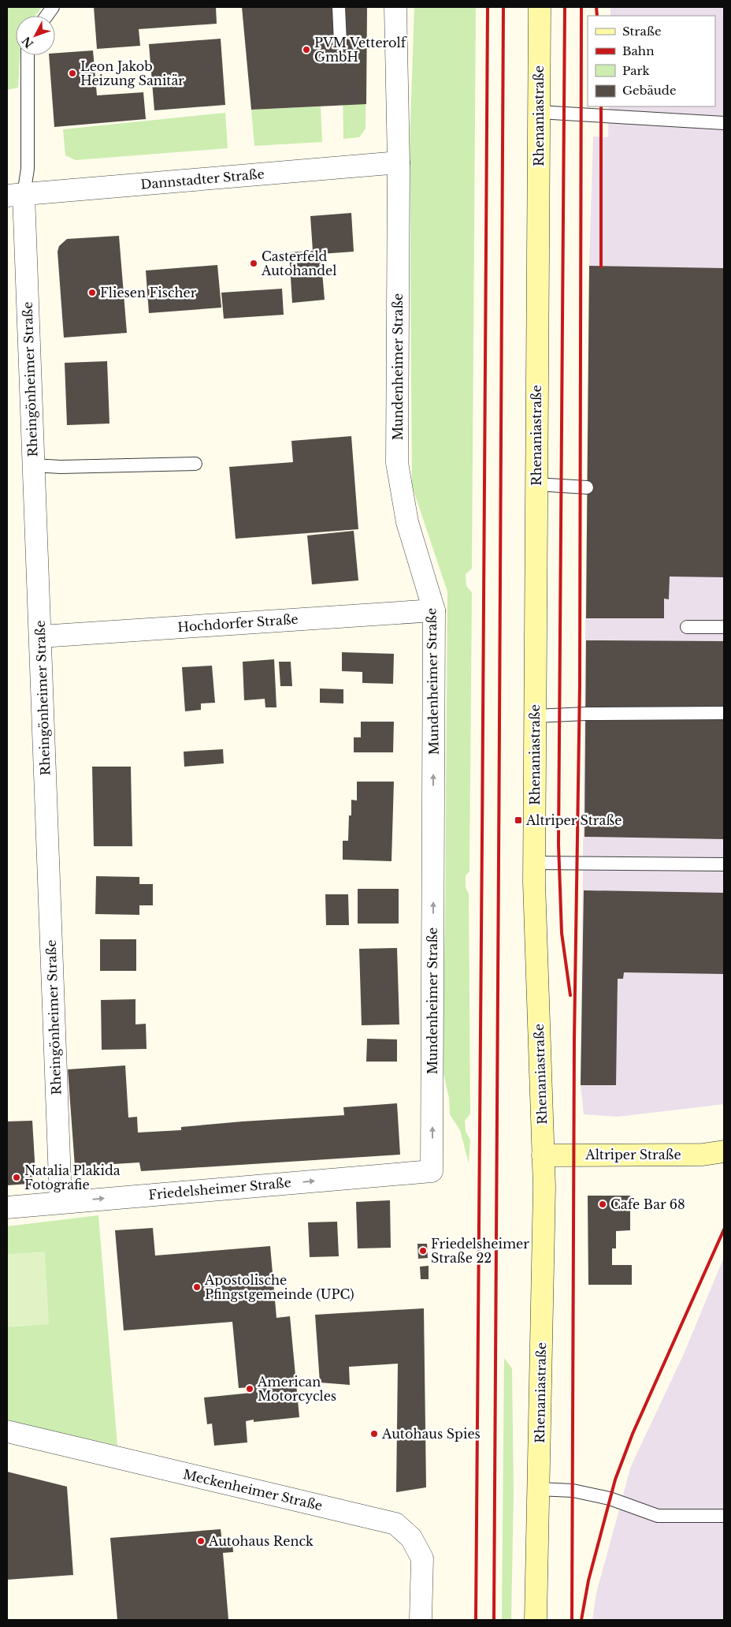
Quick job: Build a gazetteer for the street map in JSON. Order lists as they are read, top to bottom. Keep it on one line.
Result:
{"streets":{"street":["Rhenaniastraße","Dannstadter Straße","Mundenheimer Straße","Rheingönheimer Straße","Hochdorfer Straße","Altriper Straße","Friedelsheimer Straße","Meckenheimer Straße"]},"crossings":[["Rhenaniastraße","Altriper Straße"],["Dannstadter Straße","Mundenheimer Straße"],["Dannstadter Straße","Rheingönheimer Straße"],["Mundenheimer Straße","Hochdorfer Straße"],["Mundenheimer Straße","Friedelsheimer Straße"],["Rheingönheimer Straße","Hochdorfer Straße"],["Rheingönheimer Straße","Friedelsheimer Straße"]],"one_way":["Mundenheimer Straße","Friedelsheimer Straße"],"places":{"other":["PVM Vetterolf GmbH","Leon Jakob Heizung Sanitär","Casterfeld Autohandel","Fliesen Fischer","Natalia Plakida Fotografie","Cafe Bar 68","Friedelsheimer Straße 22","Apostolische Pfingstgemeinde (UPC)","American Motorcycles","Autohaus Spies","Autohaus Renck"],"transit":["Altriper Straße"]},"legend":["Straße","Bahn","Park","Gebäude"],"north":"bottom left"}
